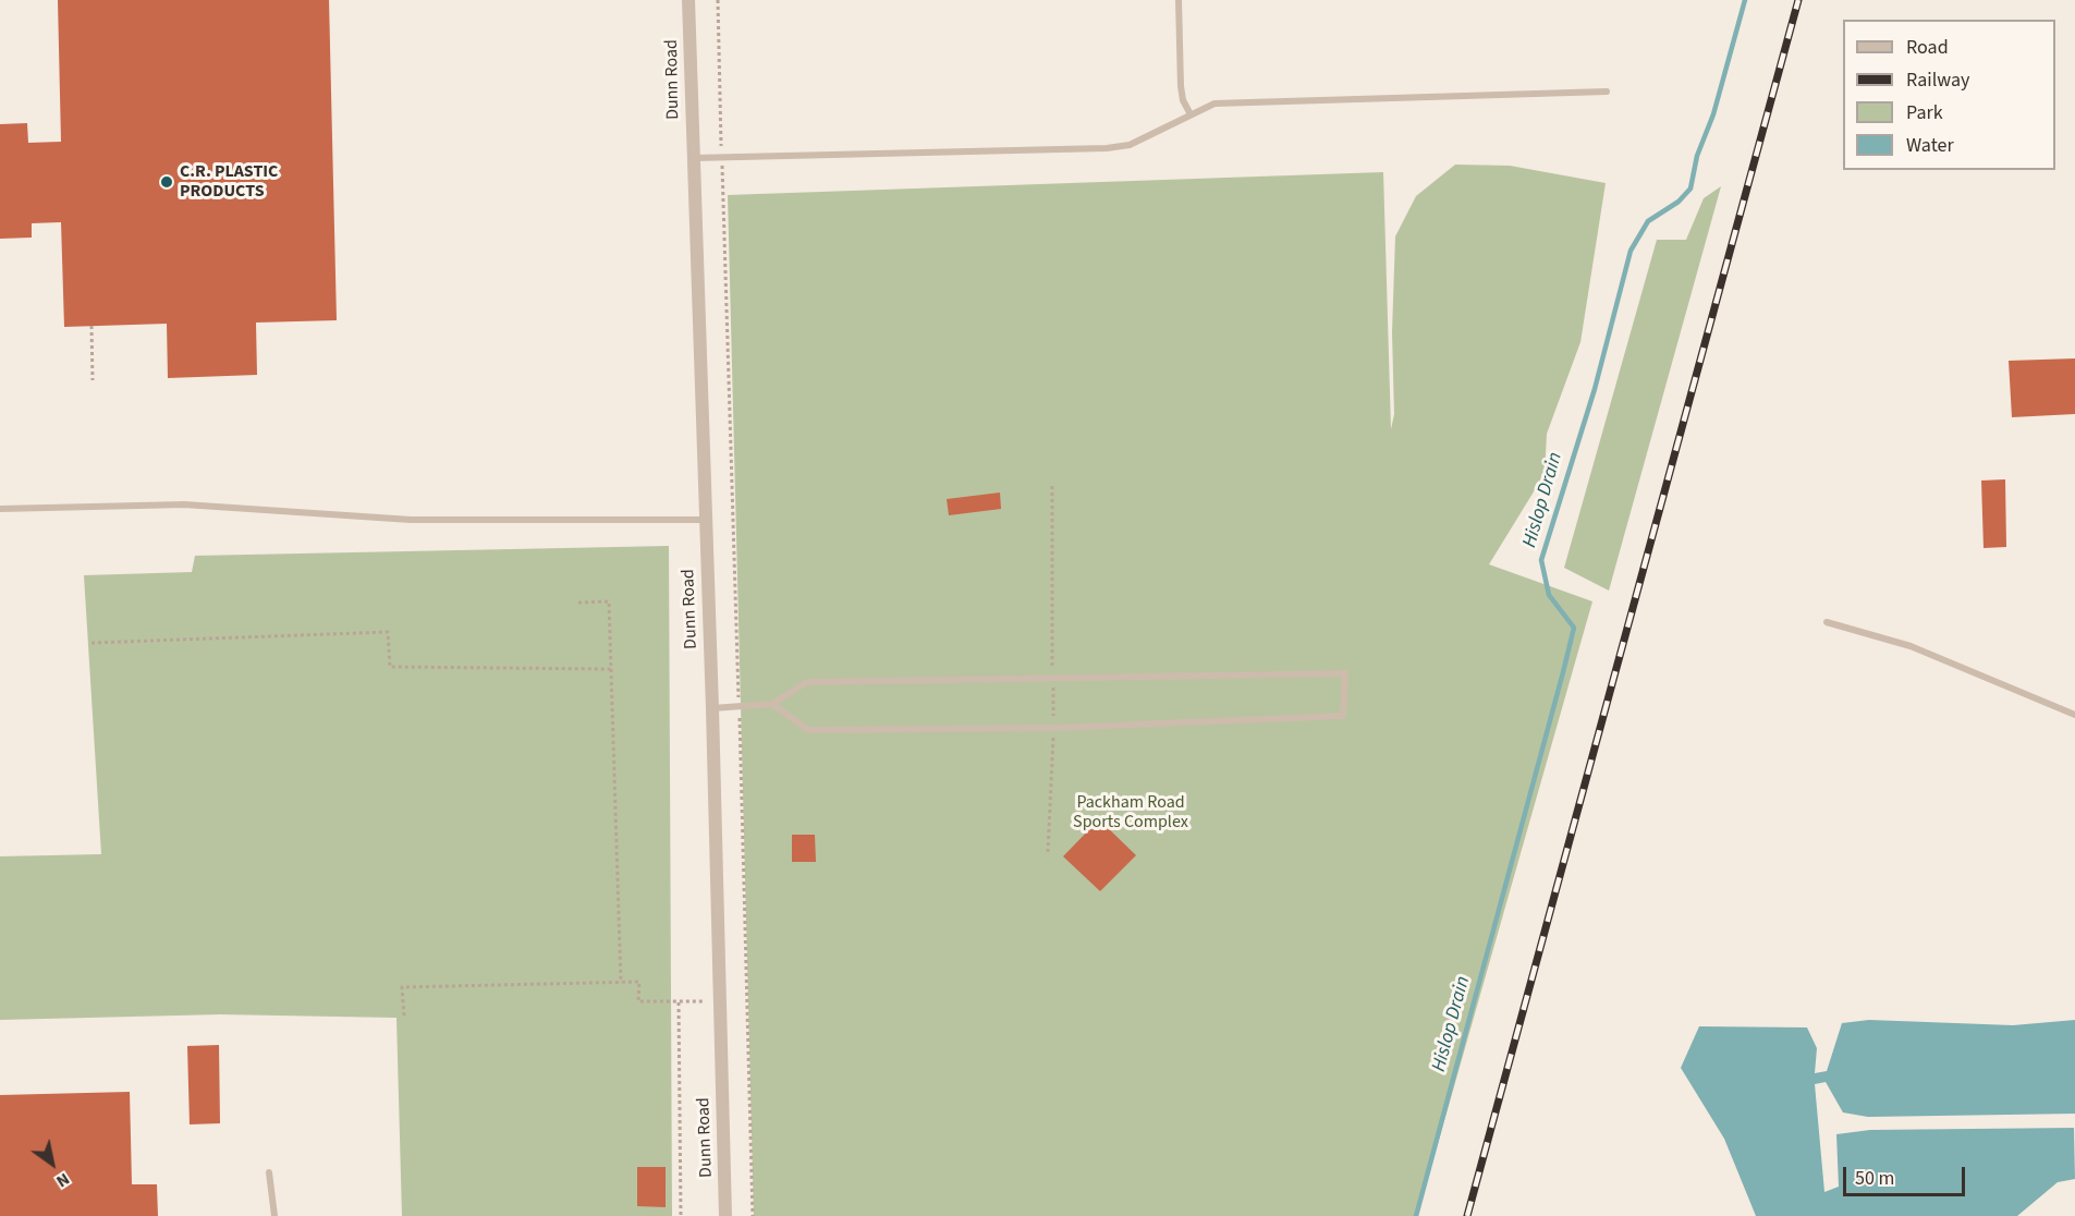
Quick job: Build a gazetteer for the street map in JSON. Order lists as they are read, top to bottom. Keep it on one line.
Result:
{"streets":{"street":["Dunn Road"]},"water":["Hislop Drain"],"parks":["Packham Road Sports Complex"],"places":["C.R. PLASTIC PRODUCTS"],"legend":["Road","Railway","Park","Water"],"scale_bar":"50 m","north":"bottom right"}
